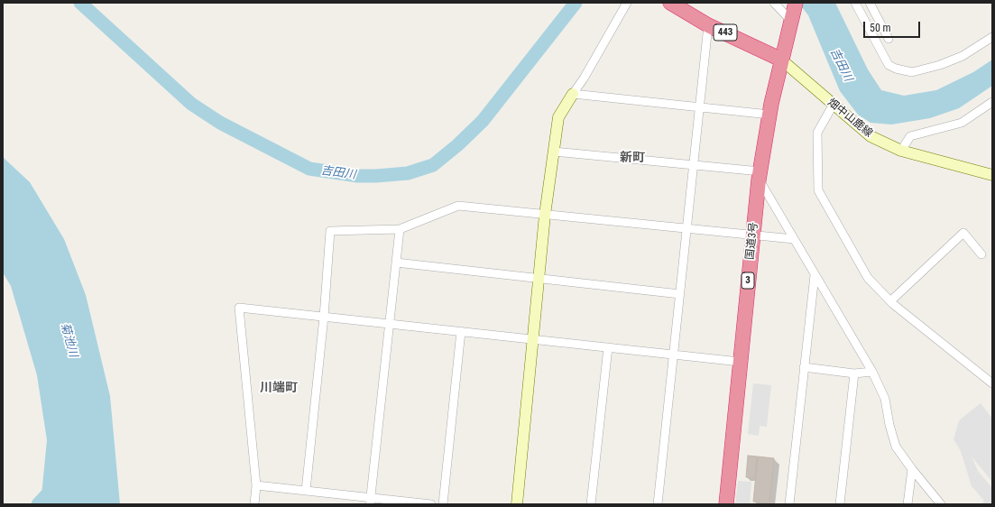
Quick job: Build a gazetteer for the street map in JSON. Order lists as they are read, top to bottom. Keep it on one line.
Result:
{"streets":{"highway":["443","国道3号","3"],"street":["畑中山鹿線"]},"crossings":[["443","畑中山鹿線"],["443","国道3号"],["畑中山鹿線","国道3号"]],"districts":["新町","川端町"],"water":["吉田川","菊池川"],"scale_bar":"50 m"}
